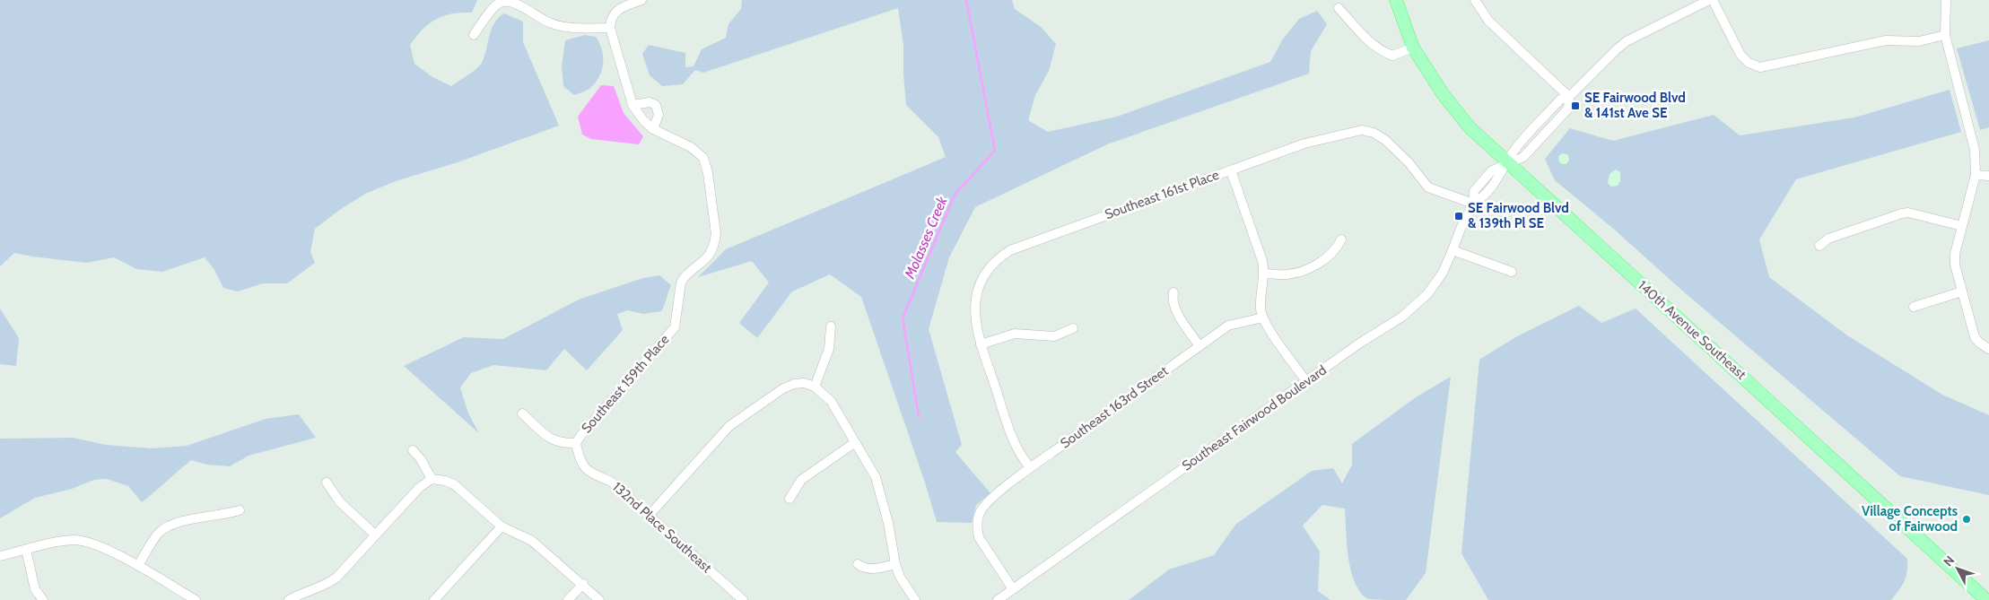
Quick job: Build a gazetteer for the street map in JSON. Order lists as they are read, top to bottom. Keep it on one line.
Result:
{"streets":{"main road":["140th Avenue Southeast"],"street":["Southeast 161st Place","Southeast 159th Place","Southeast 163rd Street","Southeast Fairwood Boulevard","132nd Place Southeast"]},"crossings":[["Southeast 161st Place","Southeast Fairwood Boulevard"],["140th Avenue Southeast","Southeast Fairwood Boulevard"],["Southeast 159th Place","132nd Place Southeast"],["Southeast 163rd Street","Southeast Fairwood Boulevard"]],"water":["Molasses Creek"],"places":{"transit":["SE Fairwood Blvd & 141st Ave SE","SE Fairwood Blvd & 139th Pl SE"],"other":["Village Concepts of Fairwood"]},"north":"top left"}
